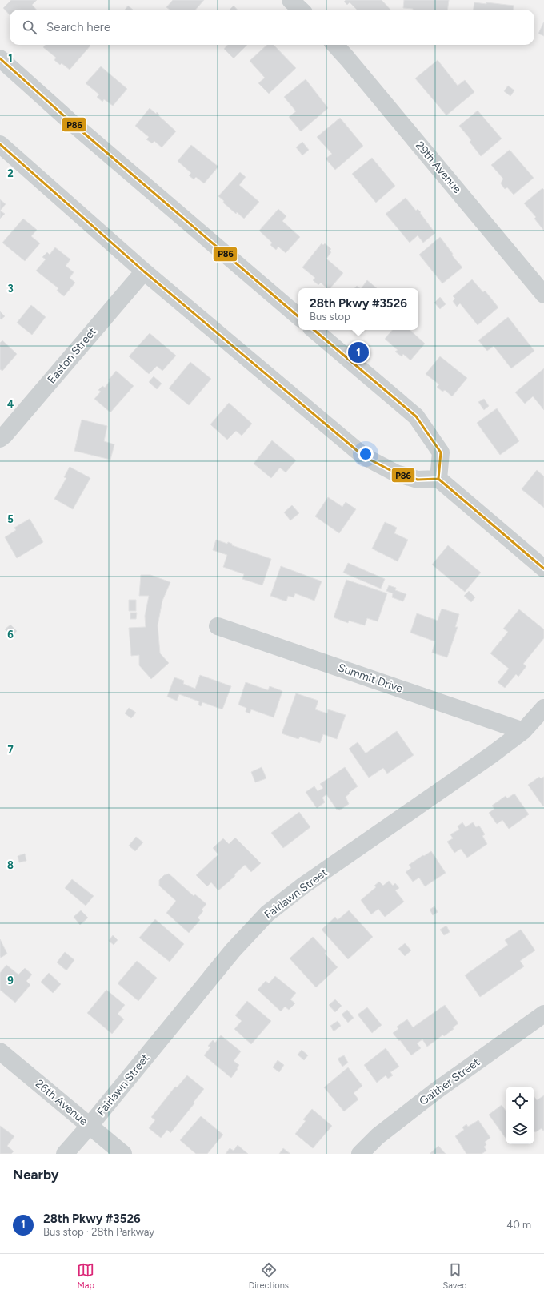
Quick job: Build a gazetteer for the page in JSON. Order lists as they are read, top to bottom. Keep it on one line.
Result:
{"streets":{"street":["29th Avenue","Easton Street","Summit Drive","Fairlawn Street","Gaither Street","26th Avenue"]},"crossings":[["Summit Drive","Fairlawn Street"],["Fairlawn Street","26th Avenue"]],"lines":["transit line P86"],"page":{"search":"Search here","popup":["28th Pkwy #3526","Bus stop"],"pins":"1","heading":"Nearby","list":[{"mark":"1","name":"28th Pkwy #3526","note":"Bus stop · 28th Parkway","value":"40 m"}],"nav":["Map","Directions","Saved"]},"grid":{"rows":["1","2","3","4","5","6","7","8","9"]}}
